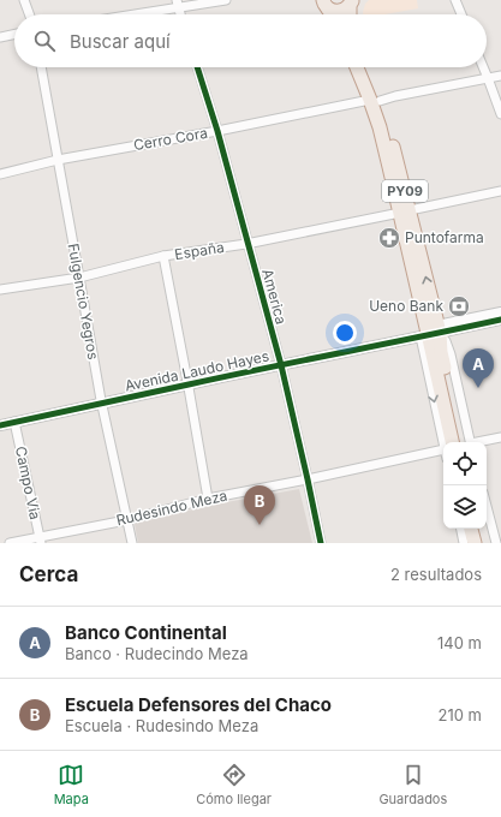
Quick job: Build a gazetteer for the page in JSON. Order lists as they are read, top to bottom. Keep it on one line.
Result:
{"streets":{"highway":["PY09"],"street":["Cerro Cora","España","America","Fulgencio Yegros","Avenida Laudo Hayes","Campo Via","Rudesindo Meza"]},"crossings":[["Cerro Cora","PY09"],["Cerro Cora","America"],["Cerro Cora","Fulgencio Yegros"],["PY09","España"],["PY09","Avenida Laudo Hayes"],["España","America"],["España","Fulgencio Yegros"],["America","Avenida Laudo Hayes"],["America","Rudesindo Meza"],["Fulgencio Yegros","Avenida Laudo Hayes"],["Fulgencio Yegros","Rudesindo Meza"],["Avenida Laudo Hayes","Campo Via"],["Campo Via","Rudesindo Meza"]],"places":{"pharmacy":["Puntofarma"],"bank":["Ueno Bank"]},"page":{"search":"Buscar aquí","pins":["A","B"],"heading":["Cerca","2 resultados"],"list":[{"mark":"A","name":"Banco Continental","note":"Banco · Rudecindo Meza","value":"140 m"},{"mark":"B","name":"Escuela Defensores del Chaco","note":"Escuela · Rudesindo Meza","value":"210 m"}],"nav":["Mapa","Cómo llegar","Guardados"]}}
